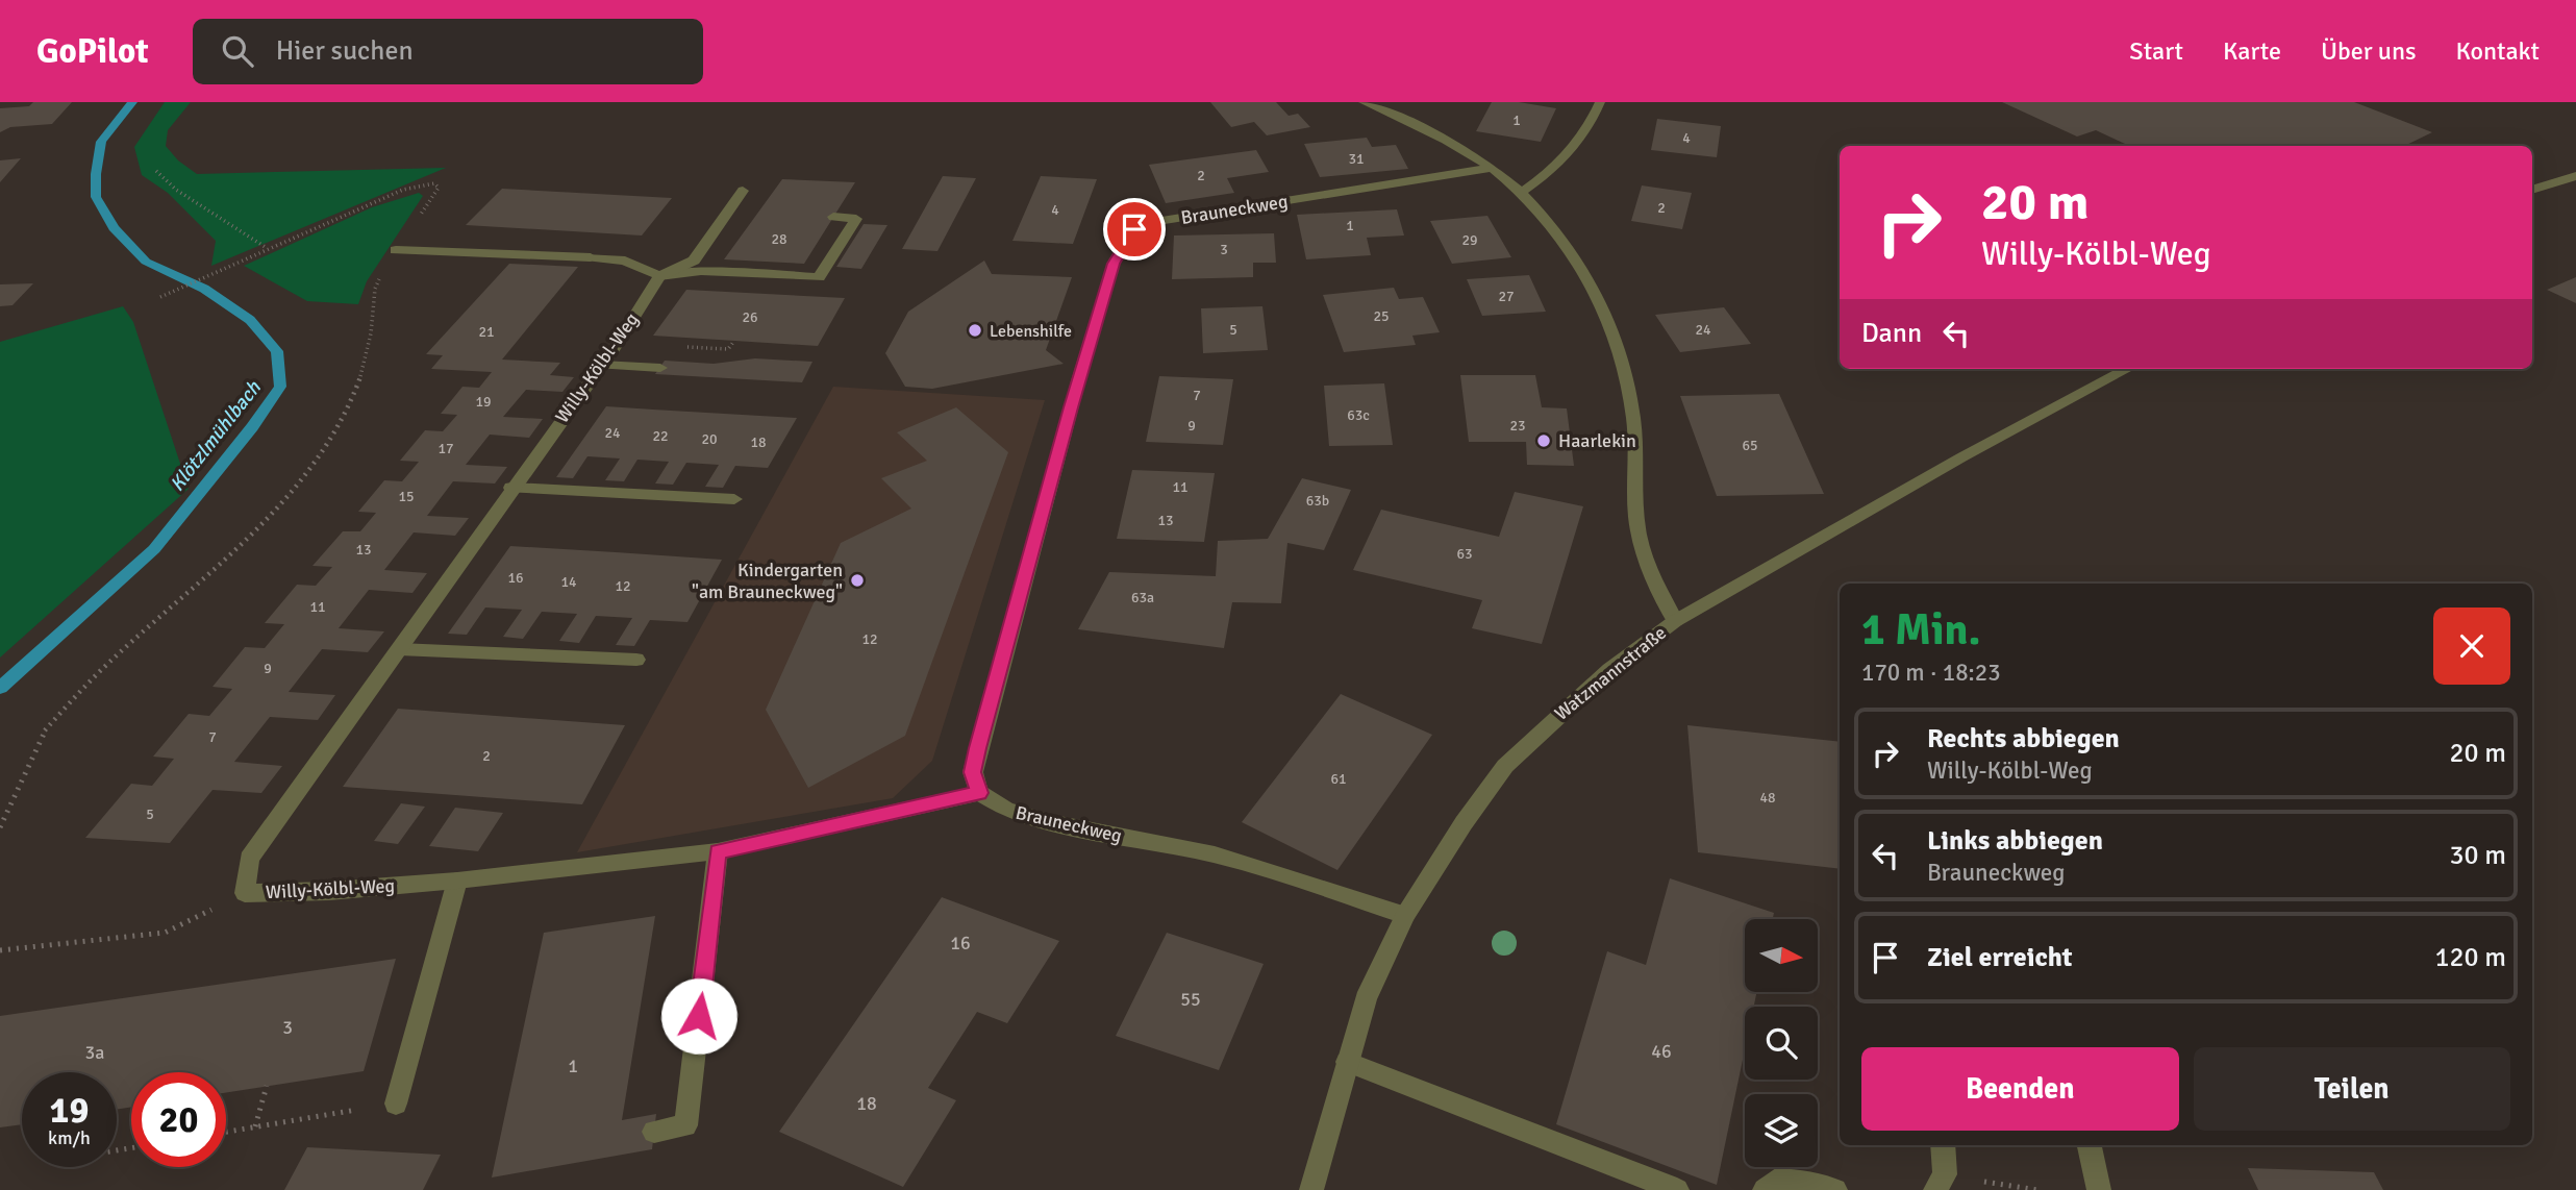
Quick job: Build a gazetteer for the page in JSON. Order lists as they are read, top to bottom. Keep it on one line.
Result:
{"streets":{"street":["Brauneckweg","Willy-Kölbl-Weg","Watzmannstraße"]},"crossings":[["Brauneckweg","Willy-Kölbl-Weg"],["Brauneckweg","Watzmannstraße"]],"water":["Klötzlmühlbach"],"places":["Lebenshilfe","Haarlekin","Kindergarten \"am Brauneckweg\""],"house_numbers":["1","4","31","2","2","4","1","28","29","3","27","25","26","5","24","21","7","19","63c","9","23","24","22","20","18","65","17","11","15","63b","13","13","63","16","14","12","63a","11","12","9","7","2","61","48","5","16","55","3","46","3a","1","18"],"north":"right","page":{"header":"GoPilot","search":"Hier suchen","nav":["Start","Karte","Über uns","Kontakt"],"turn":["20 m","Willy-Kölbl-Weg"],"then":"Dann","heading":["1 Min.","170 m · 18:23"],"list":[{"name":"Rechts abbiegen","note":"Willy-Kölbl-Weg","value":"20 m"},{"name":"Links abbiegen","note":"Brauneckweg","value":"30 m"},{"name":"Ziel erreicht","value":"120 m"}],"buttons":["Beenden","Teilen"],"speed":"19 km/h","limit":"20"}}
